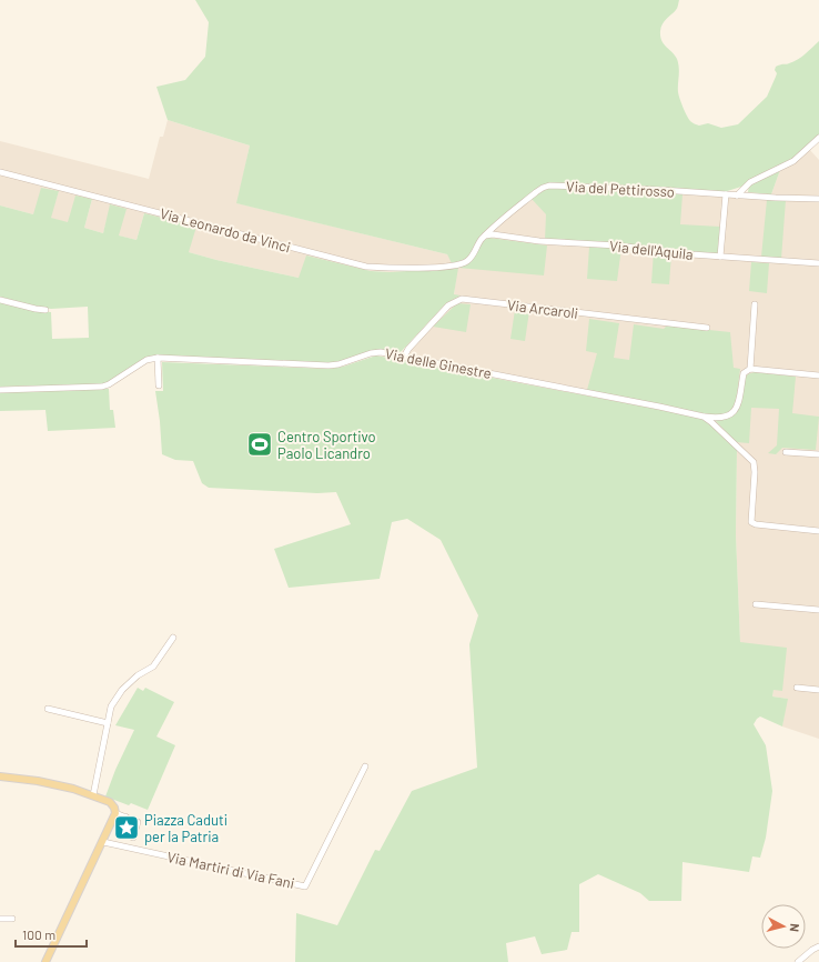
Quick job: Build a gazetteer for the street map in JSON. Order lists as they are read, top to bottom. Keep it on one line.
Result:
{"streets":{"street":["Via del Pettirosso","Via Leonardo da Vinci","Via dell'Aquila","Via Arcaroli","Via delle Ginestre","Via Martiri di Via Fani"]},"crossings":[["Via del Pettirosso","Via Leonardo da Vinci"],["Via del Pettirosso","Via dell'Aquila"],["Via Arcaroli","Via delle Ginestre"]],"places":{"sports":["Centro Sportivo Paolo Licandro"],"place":["Piazza Caduti per la Patria"]},"scale_bar":"100 m","north":"right"}
